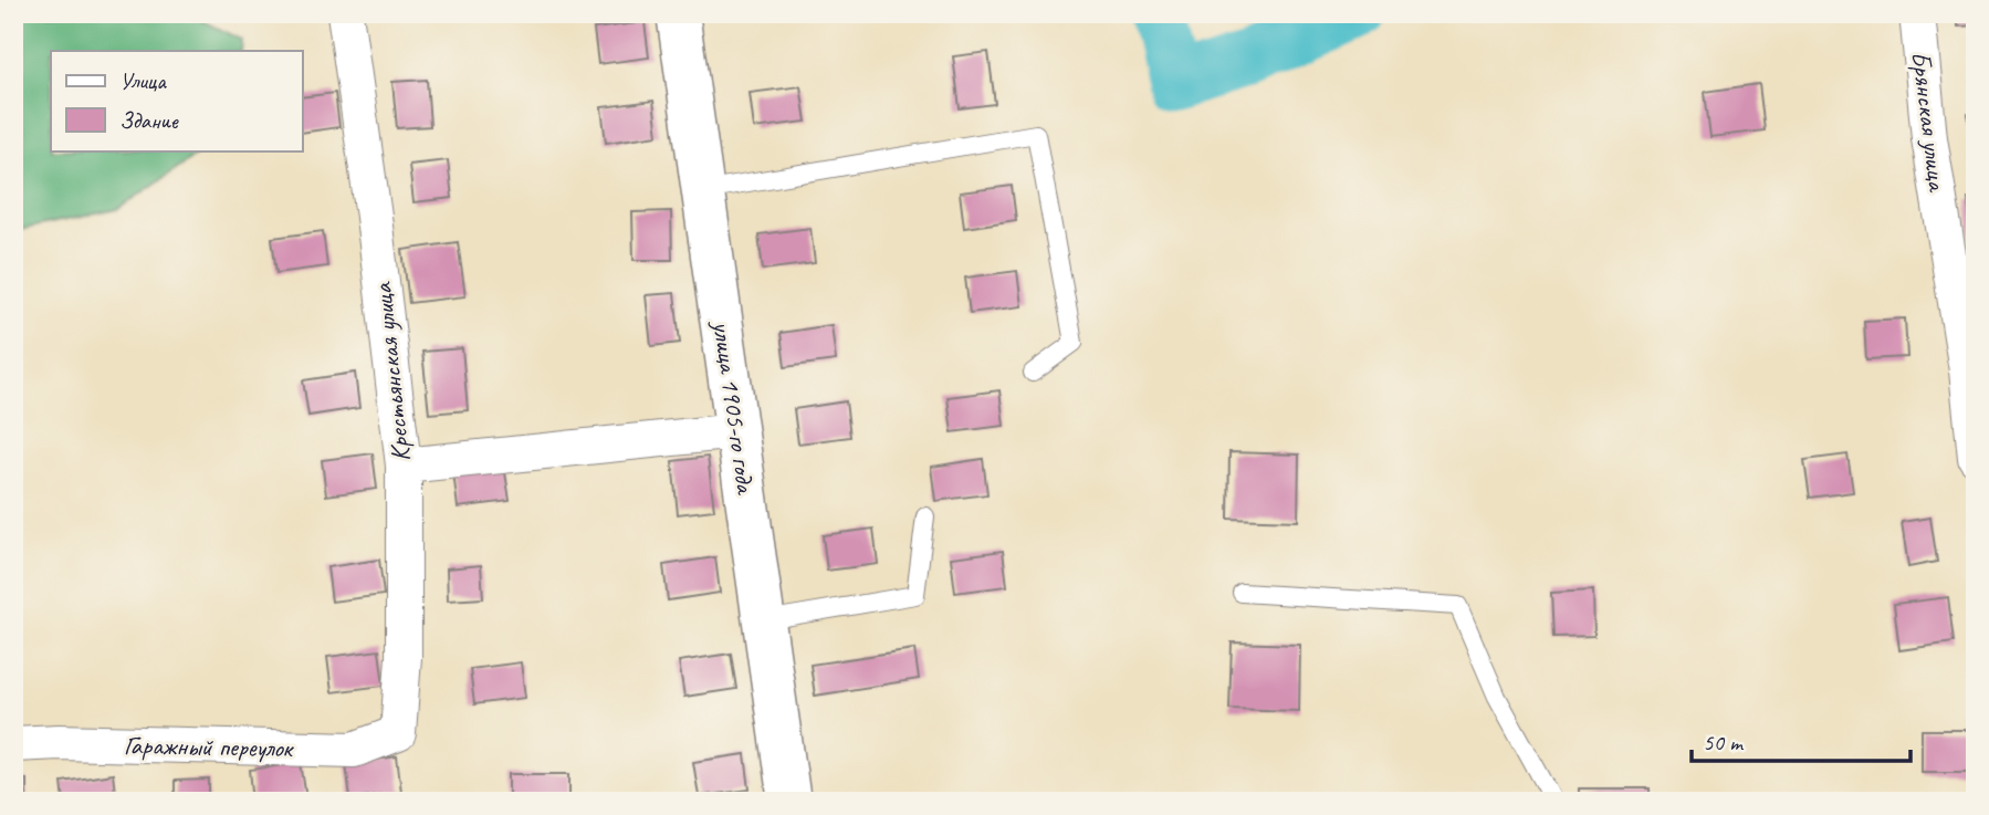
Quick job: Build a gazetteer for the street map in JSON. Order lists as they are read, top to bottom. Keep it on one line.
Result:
{"streets":{"street":["Брянская улица","Крестьянская улица","улица 1905-го года","Гаражный переулок"]},"crossings":[["Крестьянская улица","Гаражный переулок"]],"legend":["Улица","Здание"],"scale_bar":"50 m"}
